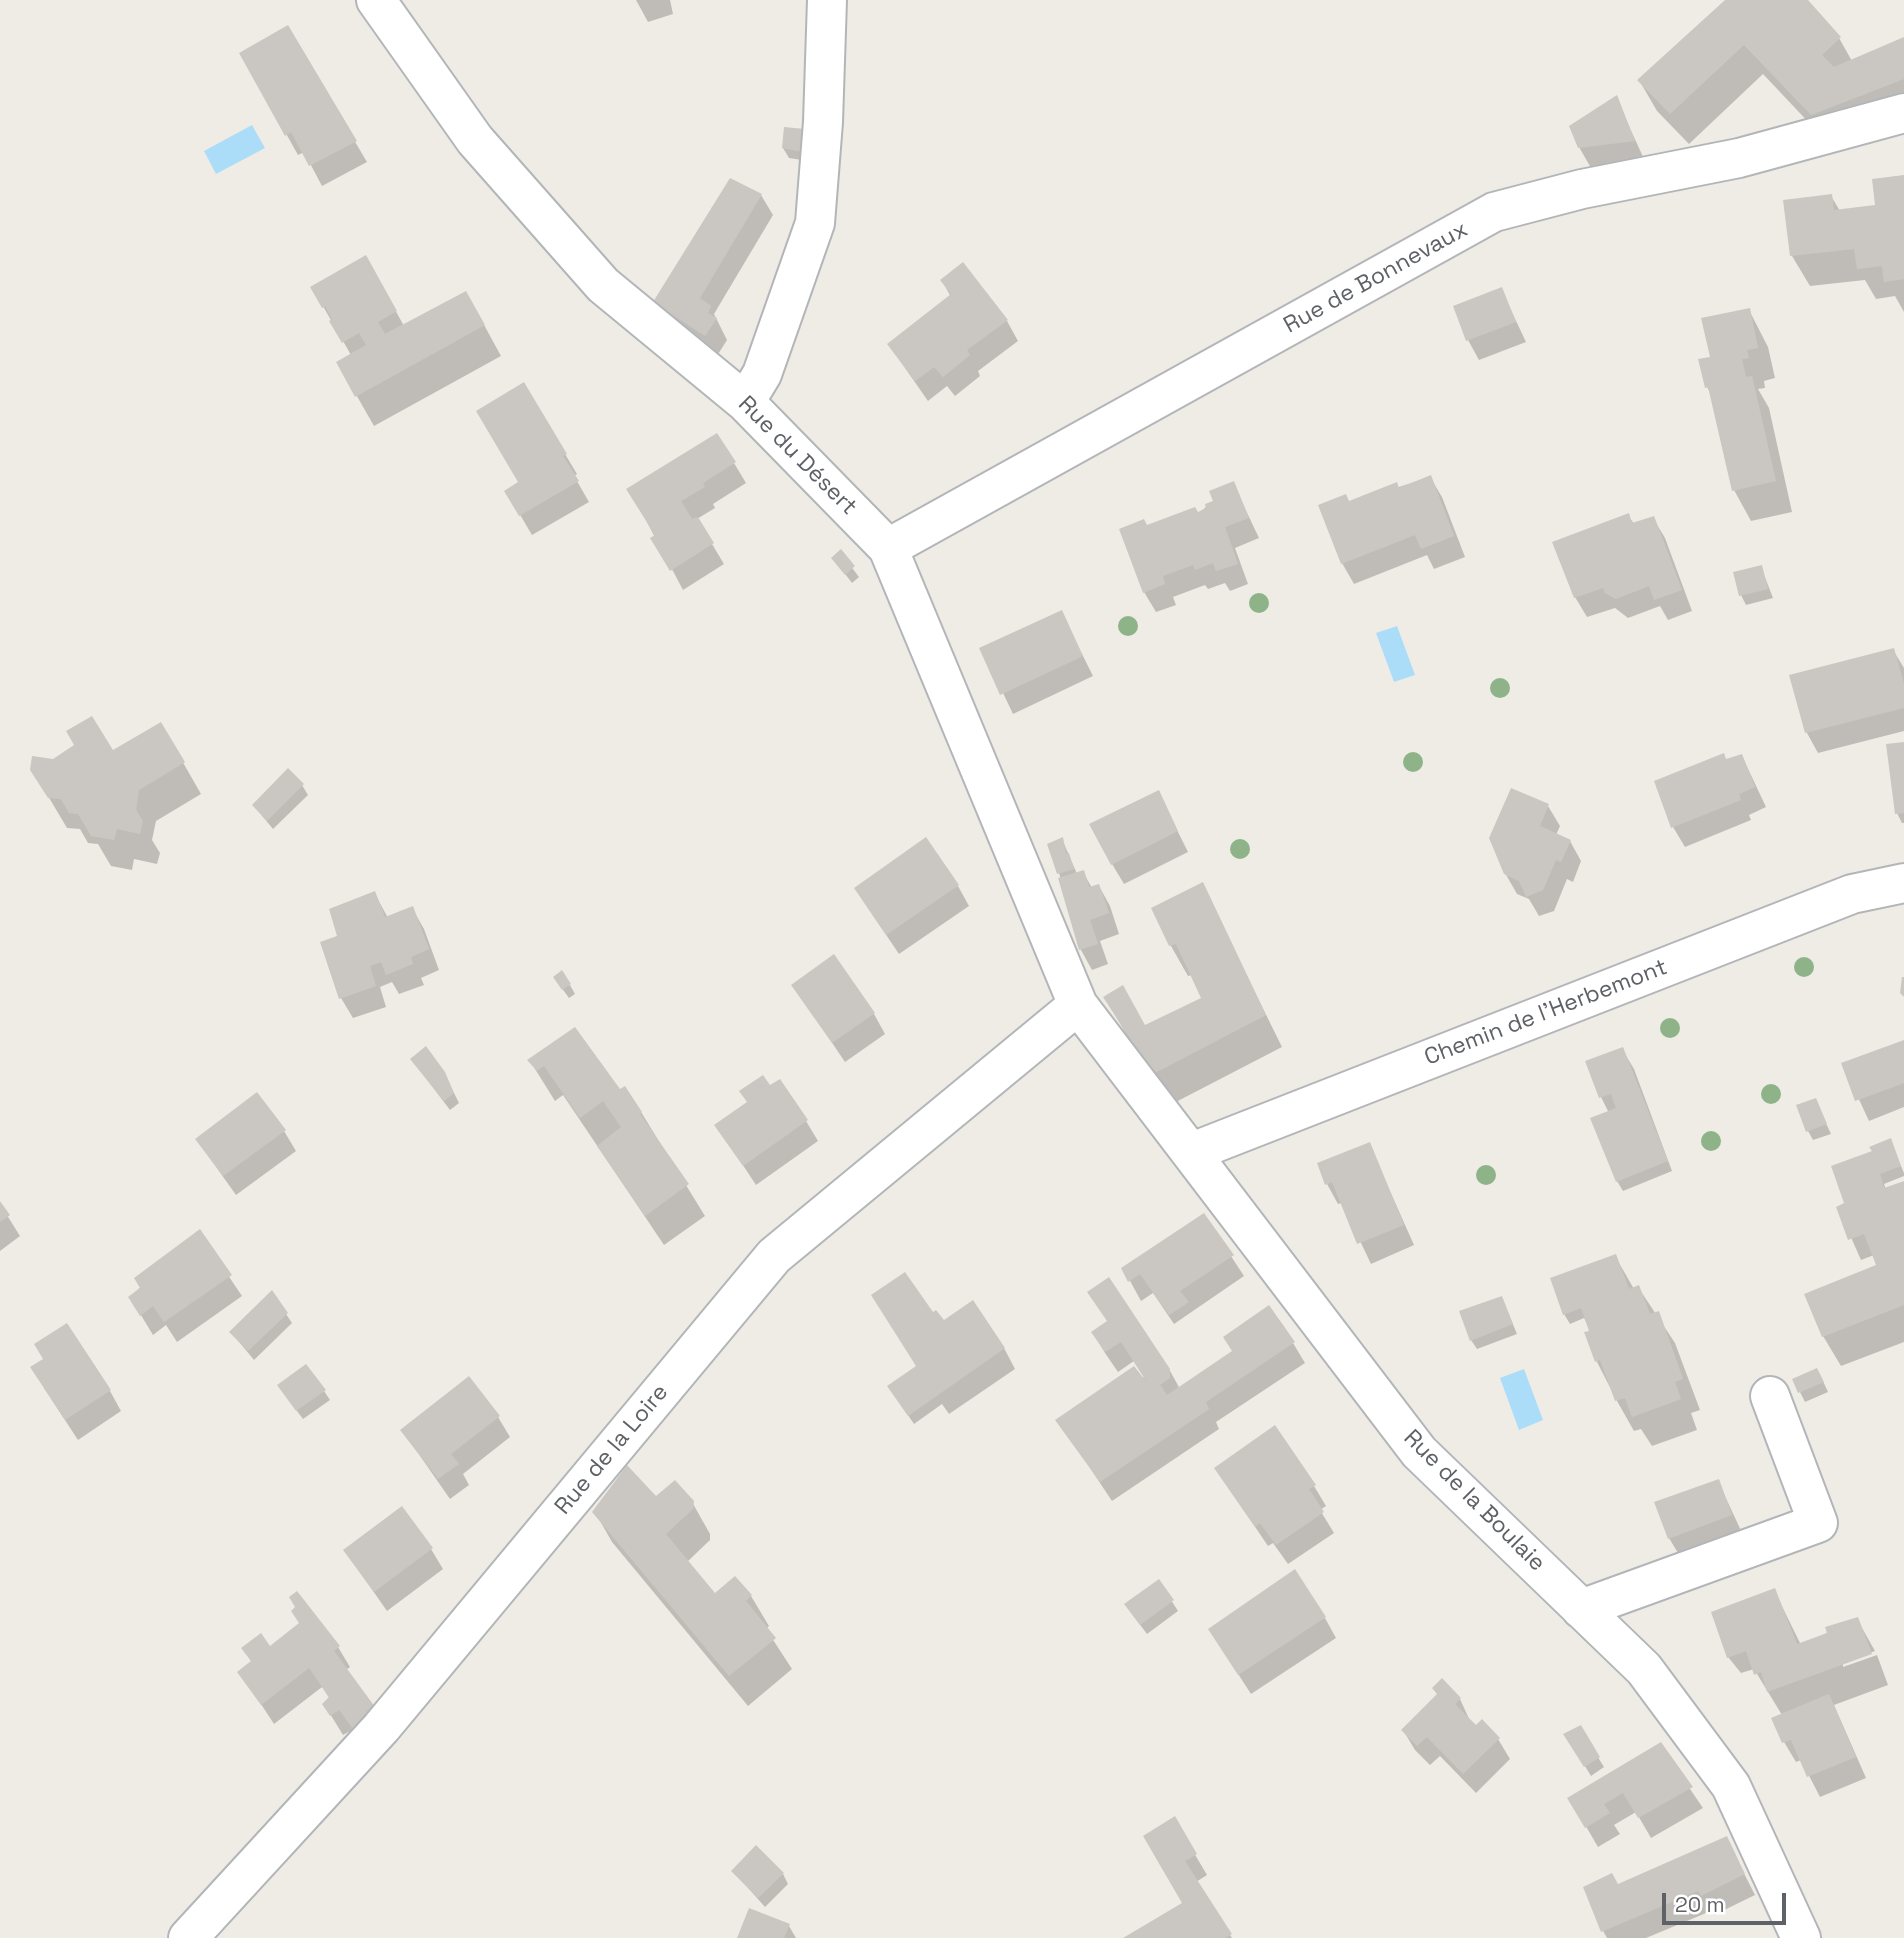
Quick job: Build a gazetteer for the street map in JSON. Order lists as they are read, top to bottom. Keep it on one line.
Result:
{"streets":{"street":["Rue de Bonnevaux","Rue du Désert","Chemin de l'Herbemont","Rue de la Loire","Rue de la Boulaie"]},"crossings":[["Rue de Bonnevaux","Rue du Désert"],["Rue du Désert","Rue de la Loire"],["Rue du Désert","Rue de la Boulaie"],["Chemin de l'Herbemont","Rue de la Boulaie"],["Rue de la Loire","Rue de la Boulaie"]],"scale_bar":"20 m"}
